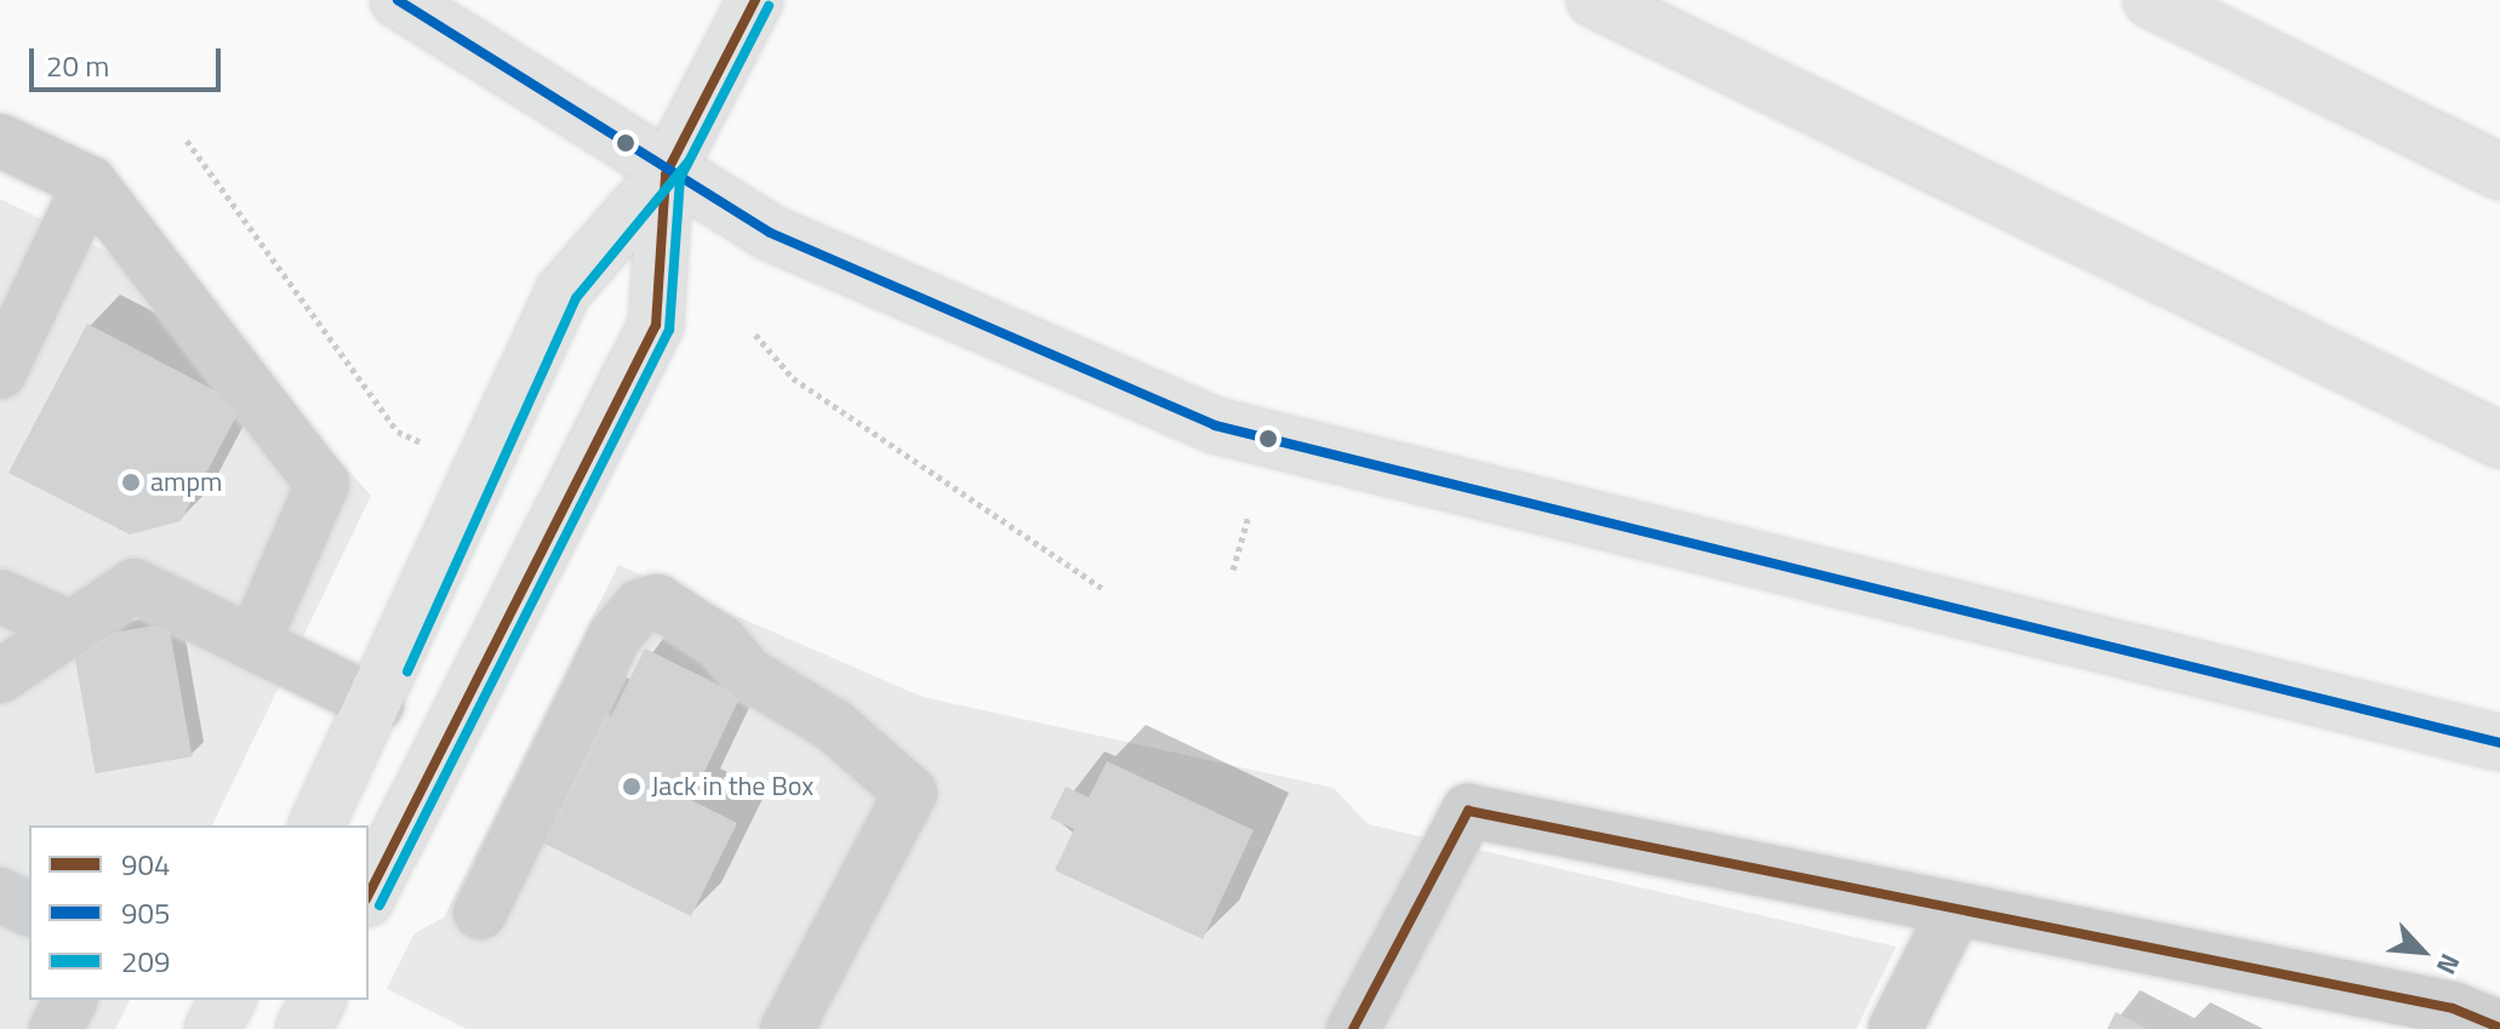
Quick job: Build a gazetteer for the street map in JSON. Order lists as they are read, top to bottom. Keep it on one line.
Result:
{"places":["ampm","Jack in the Box"],"lines":["transit line 904","transit line 905","transit line 209"],"legend":["904","905","209"],"scale_bar":"20 m","north":"bottom right"}
